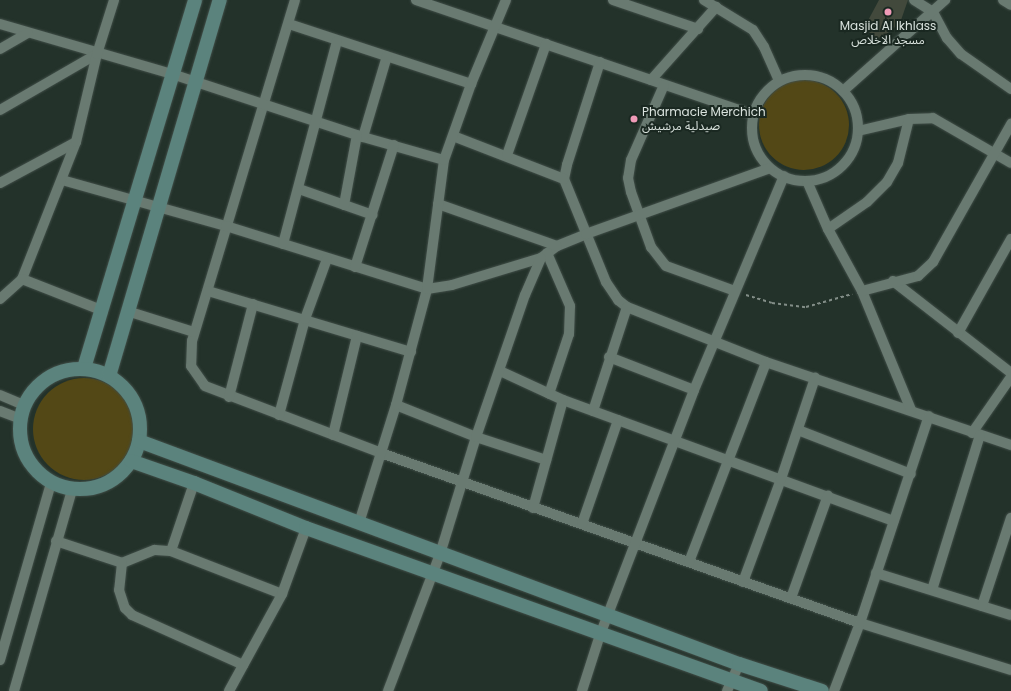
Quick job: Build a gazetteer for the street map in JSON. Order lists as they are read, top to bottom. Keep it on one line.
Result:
{"places":["Masjid Al Ikhlass مسجد الاخلاص","Pharmacie Merchich صيدلية مرشيش"]}
